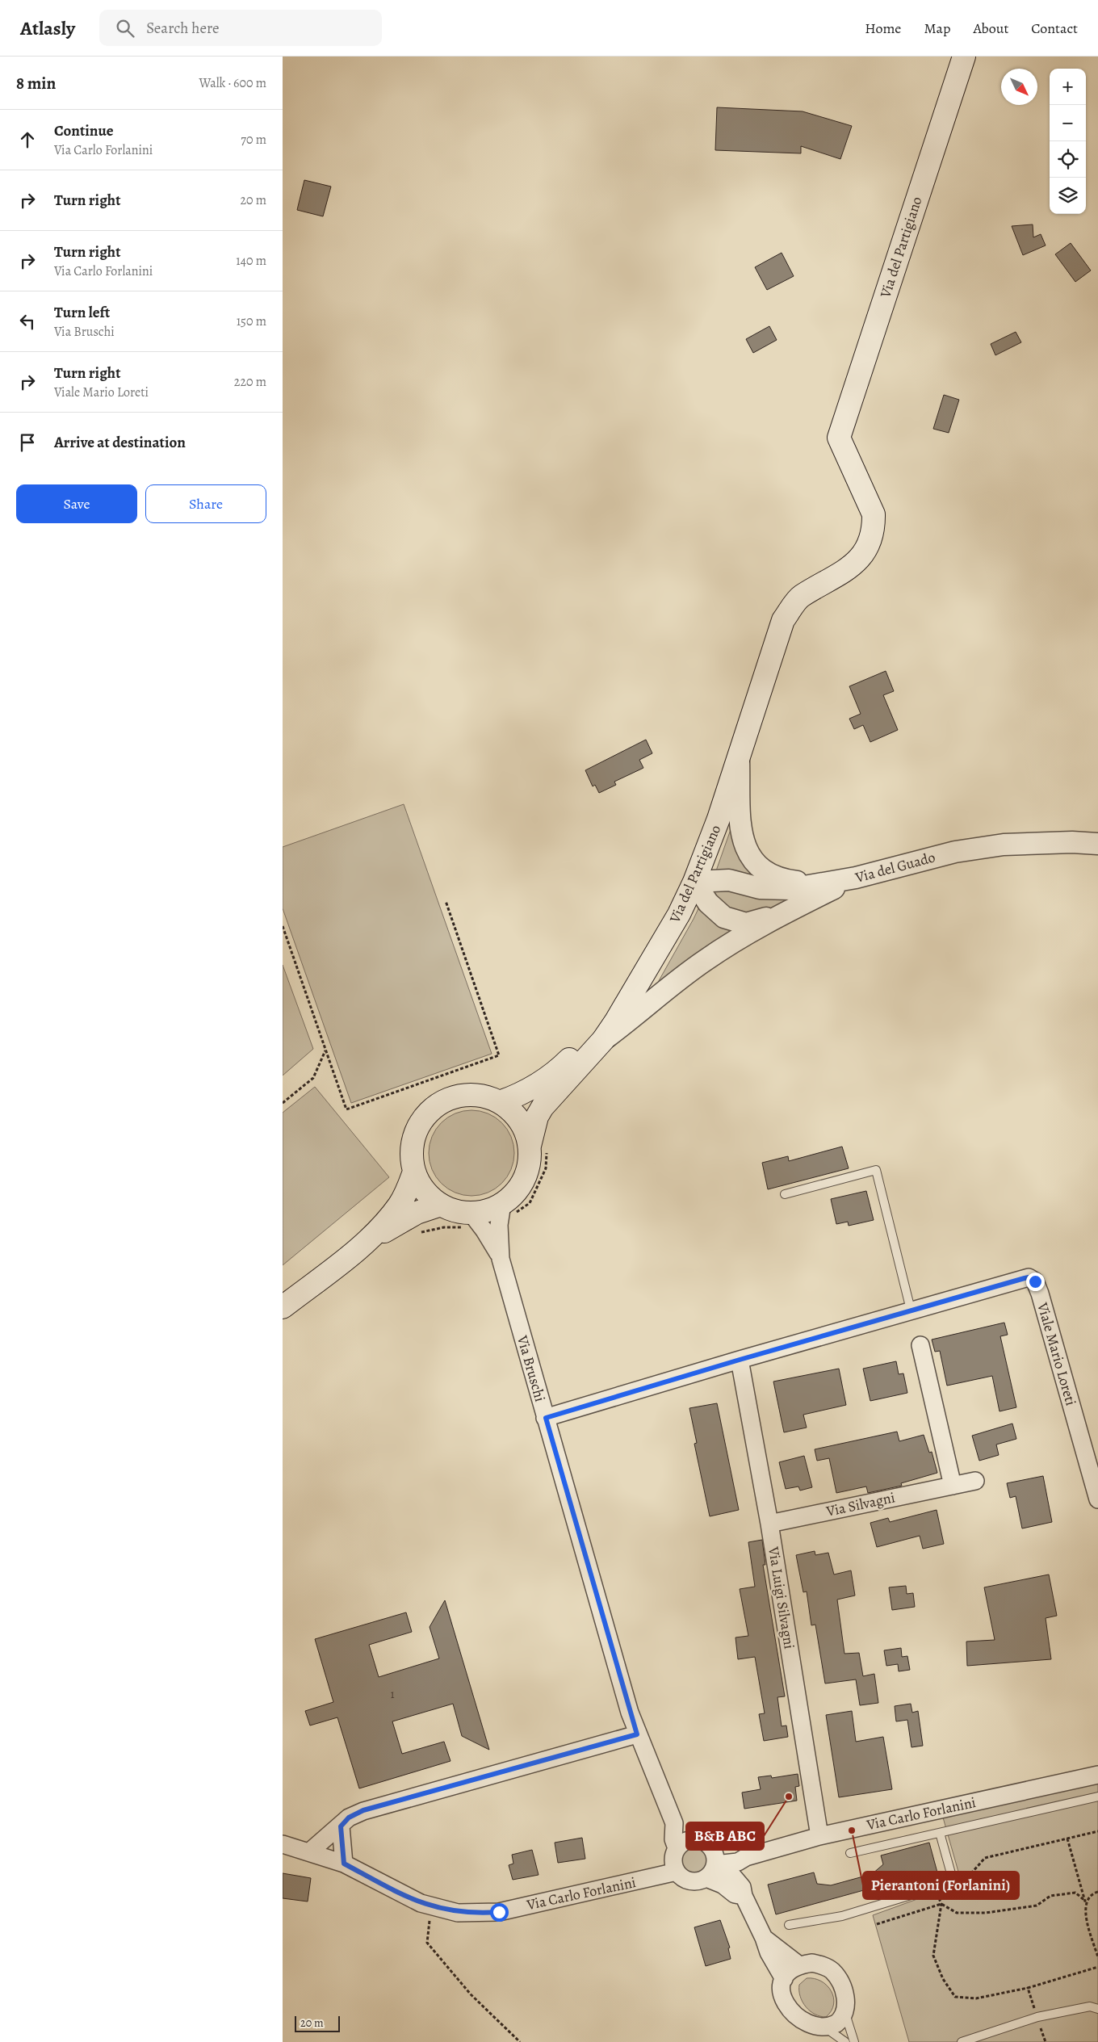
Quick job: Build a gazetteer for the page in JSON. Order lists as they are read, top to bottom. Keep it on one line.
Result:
{"streets":{"main road":["Via del Partigiano"],"street":["Via del Guado","Viale Mario Loreti","Via Bruschi","Via Silvagni","Via Luigi Silvagni","Via Carlo Forlanini"]},"crossings":[["Via del Partigiano","Via del Guado"],["Via del Partigiano","Via Bruschi"],["Viale Mario Loreti","Via Bruschi"],["Viale Mario Loreti","Via Luigi Silvagni"],["Via Silvagni","Via Luigi Silvagni"],["Via Luigi Silvagni","Via Carlo Forlanini"]],"places":["B&B ABC","Pierantoni (Forlanini)"],"house_numbers":["1"],"scale_bar":"20 m","north":"bottom right","page":{"header":"Atlasly","search":"Search here","nav":["Home","Map","About","Contact"],"heading":["8 min","Walk · 600 m"],"map_buttons":["+","−"],"list":[["Continue","Via Carlo Forlanini","70 m"],["Turn right","20 m"],["Turn right","Via Carlo Forlanini","140 m"],["Turn left","Via Bruschi","150 m"],["Turn right","Viale Mario Loreti","220 m"],"Arrive at destination"],"buttons":["Save","Share"],"scale":"20 m"}}
